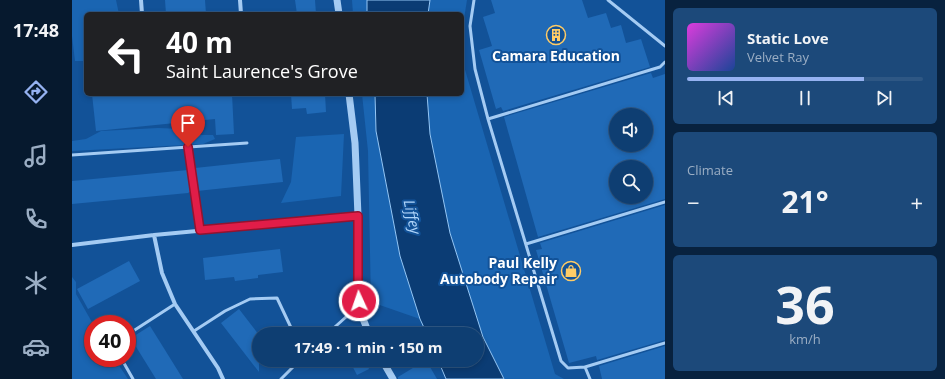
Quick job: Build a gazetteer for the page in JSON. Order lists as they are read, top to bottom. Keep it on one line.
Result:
{"water":["Liffey"],"places":{"building":["Camara Education"],"shop":["Paul Kelly Autobody Repair"]},"page":{"tabs":"17:48","turn":["40 m","Saint Laurence's Grove"],"song":["Static Love","Velvet Ray"],"tile":["Climate",["36","km/h"]],"heat":["−","21°","+"],"limit":"40","trip":"17:49 · 1 min · 150 m"}}
